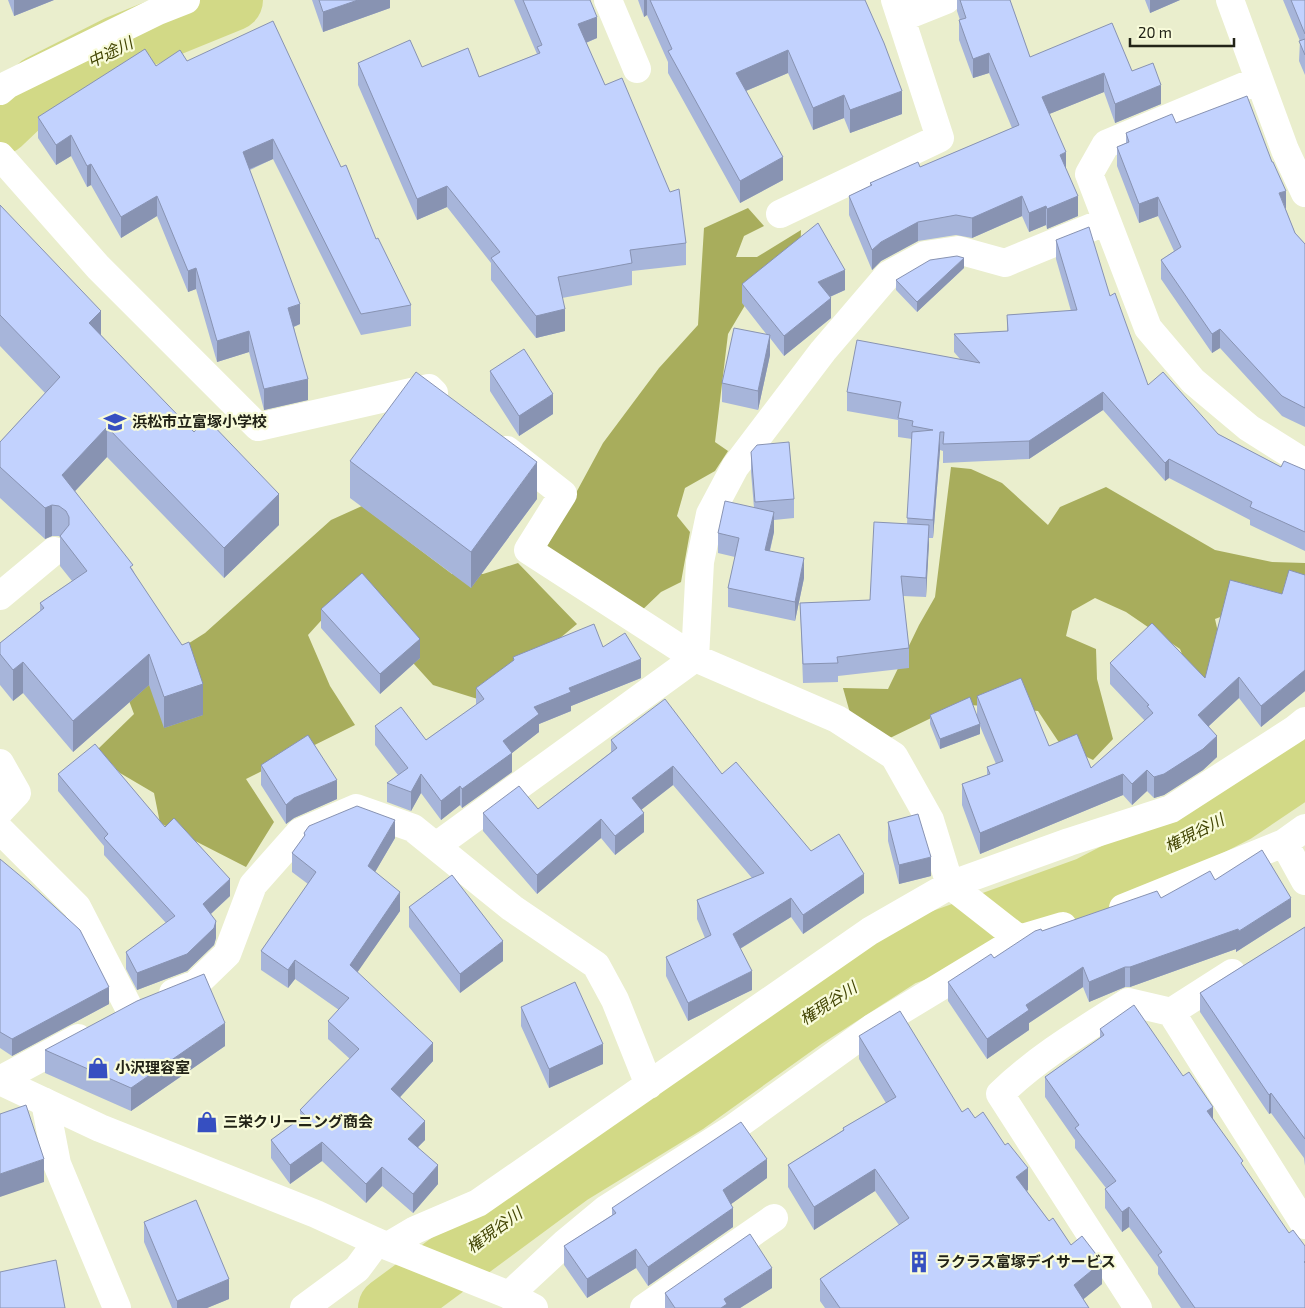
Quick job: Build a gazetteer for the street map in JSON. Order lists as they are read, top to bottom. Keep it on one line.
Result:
{"water":["中途川","権現谷川"],"places":{"school or university":["浜松市立富塚小学校"],"shop":["小沢理容室","三栄クリーニング商会"],"building":["ラクラス富塚デイサービス"]},"scale_bar":"20 m"}
